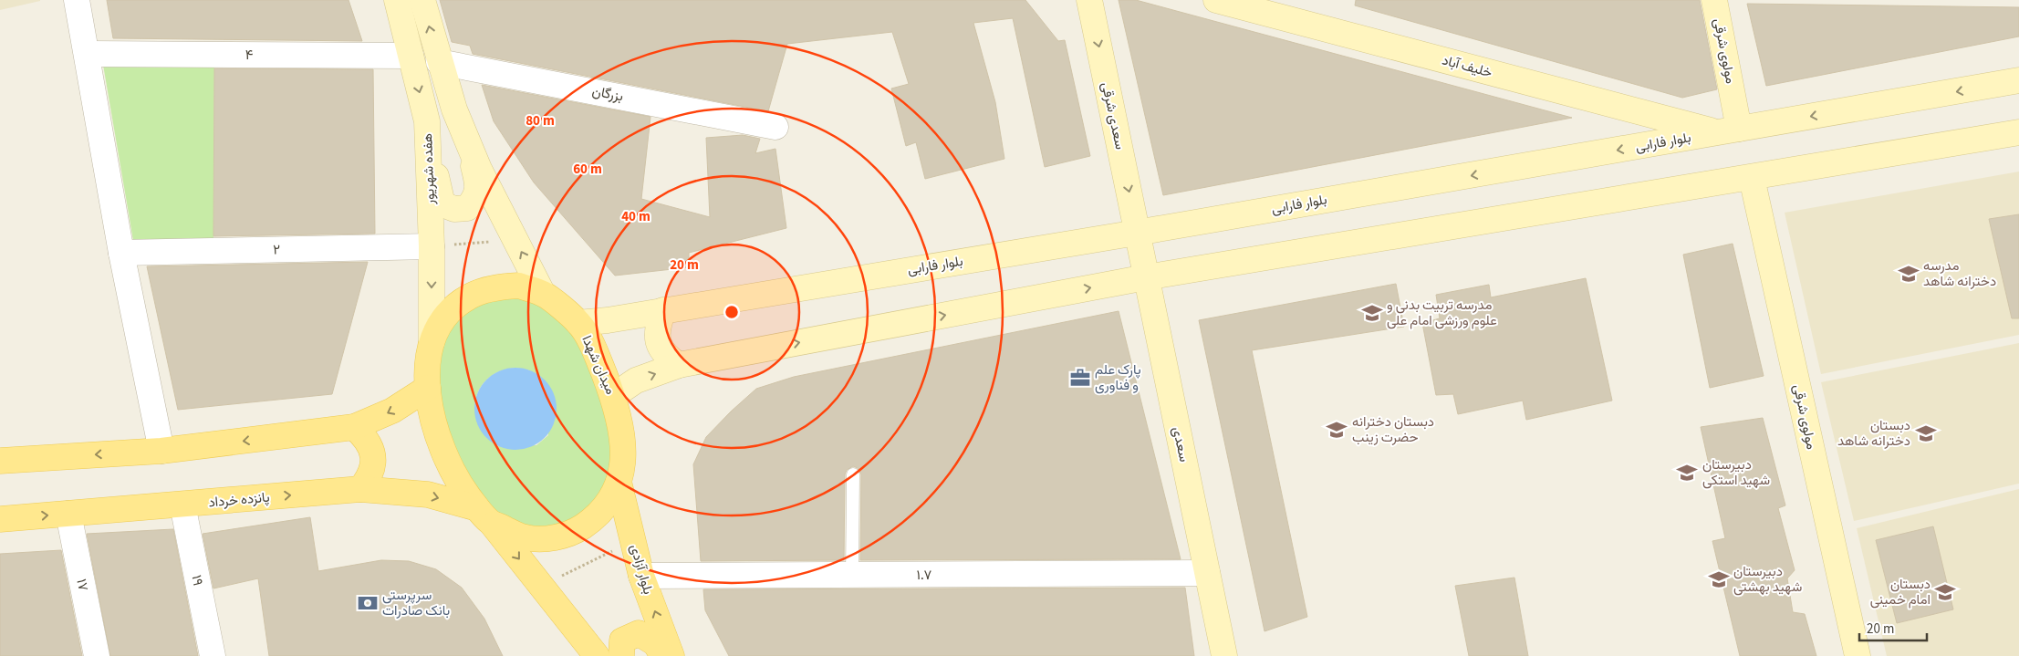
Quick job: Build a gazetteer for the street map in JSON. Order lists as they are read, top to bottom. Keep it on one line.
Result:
{"streets":{"main road":["مولوی شرقی","خلیف آباد","سعدی شرقی","بلوار فارابی","هفده شهریور","میدان شهدا","سعدی","پانزده خرداد","بلوار آزادی"],"street":["۴","بزرگان","۲","۱.۷","۱۹","۱۷"]},"crossings":[["مولوی شرقی","خلیف آباد"],["مولوی شرقی","بلوار فارابی"],["۴","هفده شهریور"],["خلیف آباد","بلوار فارابی"],["سعدی شرقی","بلوار فارابی"],["سعدی شرقی","سعدی"],["بلوار فارابی","میدان شهدا"],["بلوار فارابی","سعدی"],["هفده شهریور","۲"],["هفده شهریور","میدان شهدا"],["میدان شهدا","پانزده خرداد"],["میدان شهدا","بلوار آزادی"],["سعدی","۱.۷"],["پانزده خرداد","۱۹"],["پانزده خرداد","۱۷"],["بلوار آزادی","۱.۷"]],"one_way":["سعدی شرقی"],"places":{"school or university":["مدرسه دخترانه شاهد","مدرسه تربیت بدنی و علوم ورزشی امام علی","دبستان دخترانه حضرت زینب","دبستان دخترانه شاهد","دبیرستان شهید استکی","دبیرستان شهید بهشتی","دبستان امام خمینی"],"office":["پارک علم و فناوری"],"bank":["سرپرستی بانک صادرات"]},"scale_bar":"20 m","rings":["80 m","60 m","40 m","20 m"]}
